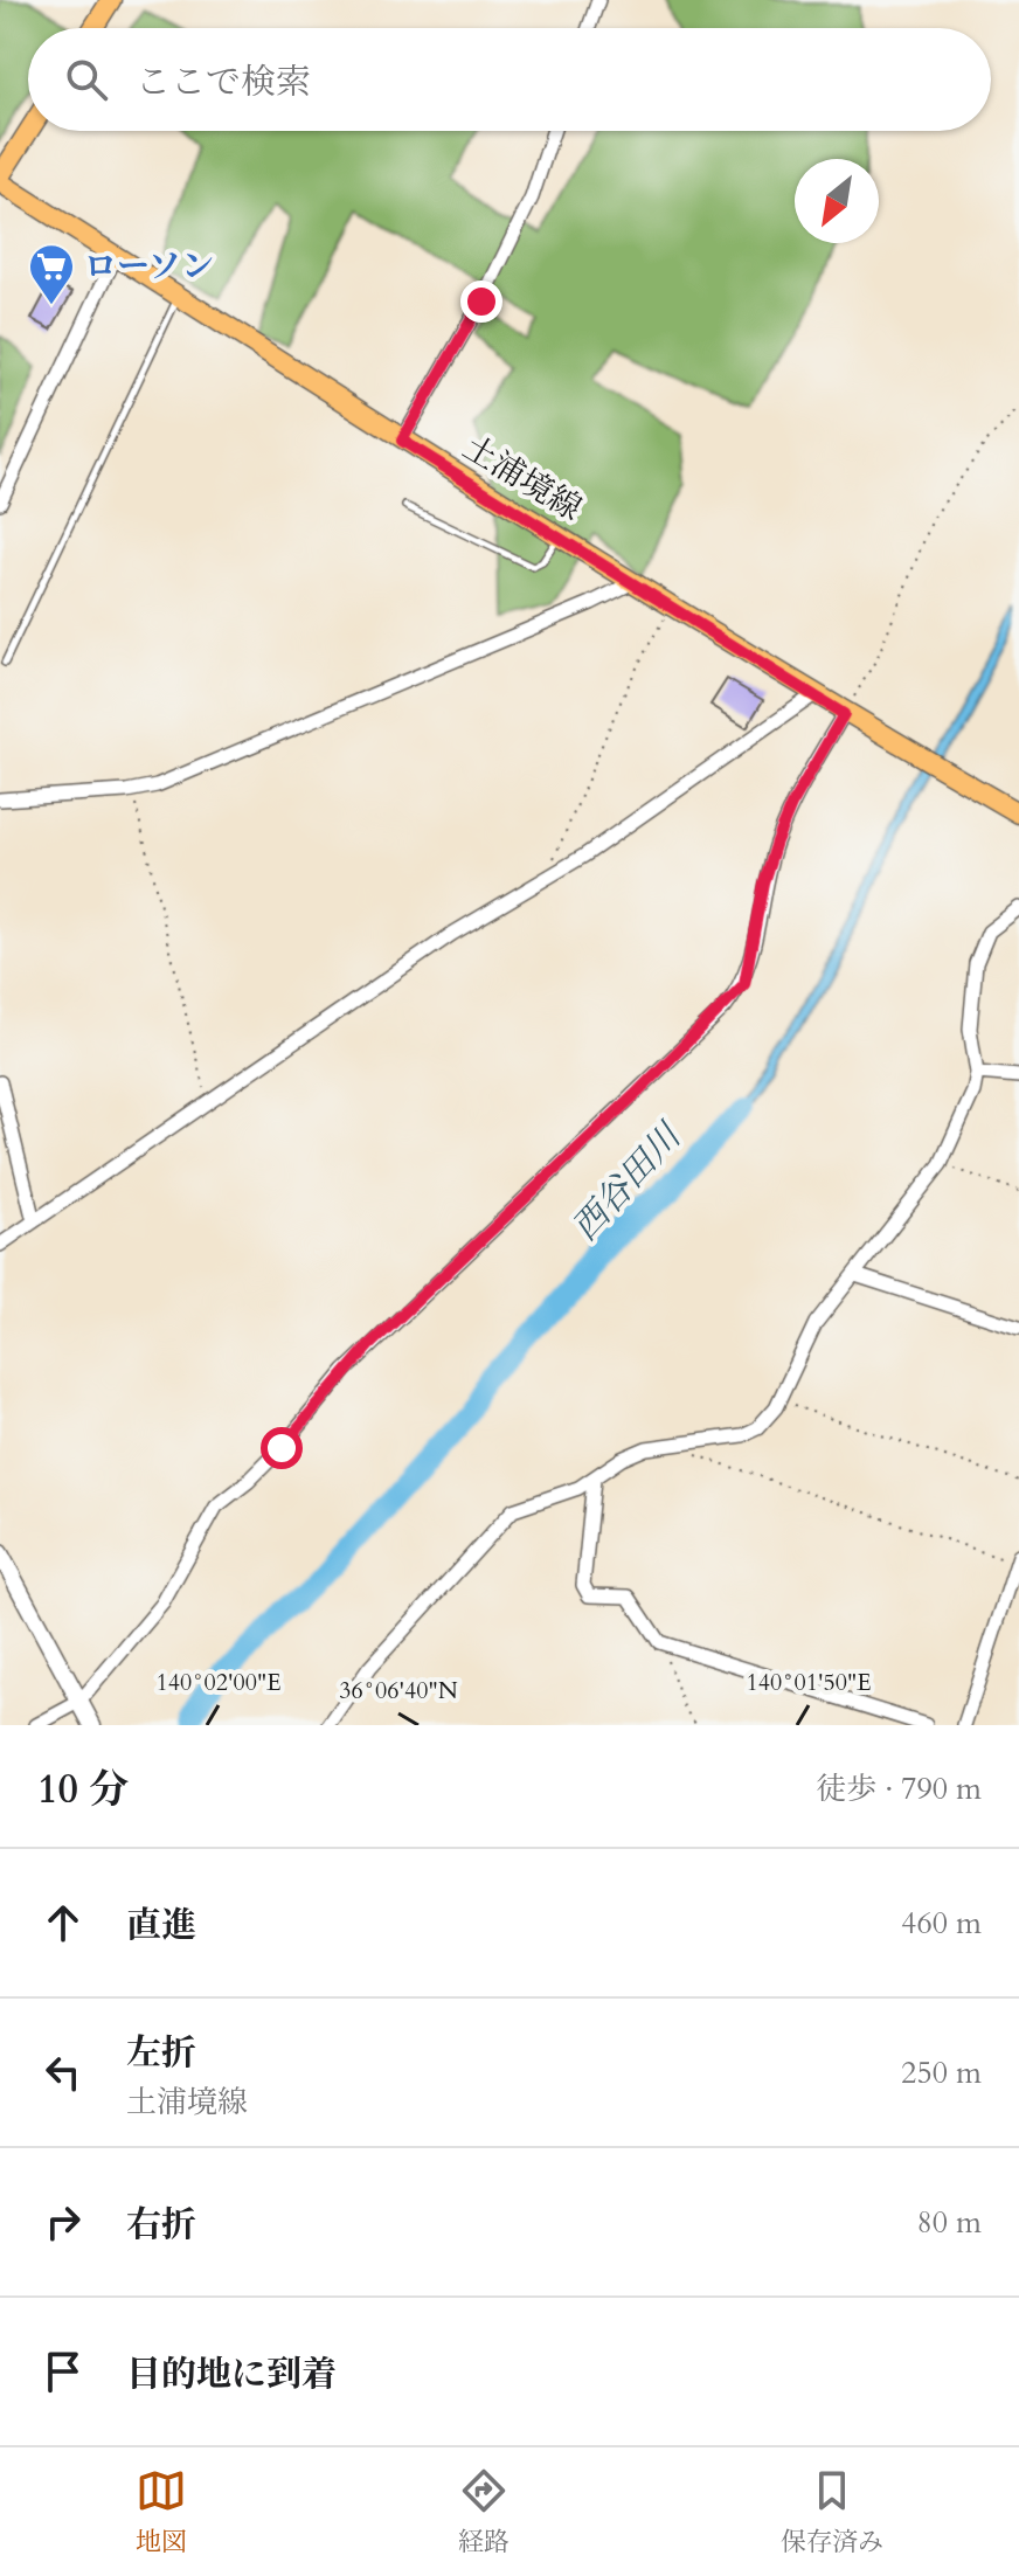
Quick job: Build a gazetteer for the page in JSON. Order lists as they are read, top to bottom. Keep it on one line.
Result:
{"streets":{"main road":["土浦境線"]},"water":["西谷田川"],"places":{"supermarket":["ローソン"]},"north":"bottom left","page":{"search":"ここで検索","heading":["10 分","徒歩 · 790 m"],"list":[["直進","460 m"],["左折","土浦境線","250 m"],["右折","80 m"],"目的地に到着"],"nav":["地図","経路","保存済み"]},"coordinates":["140°02'00\"E","140°01'50\"E","36°06'40\"N"]}
